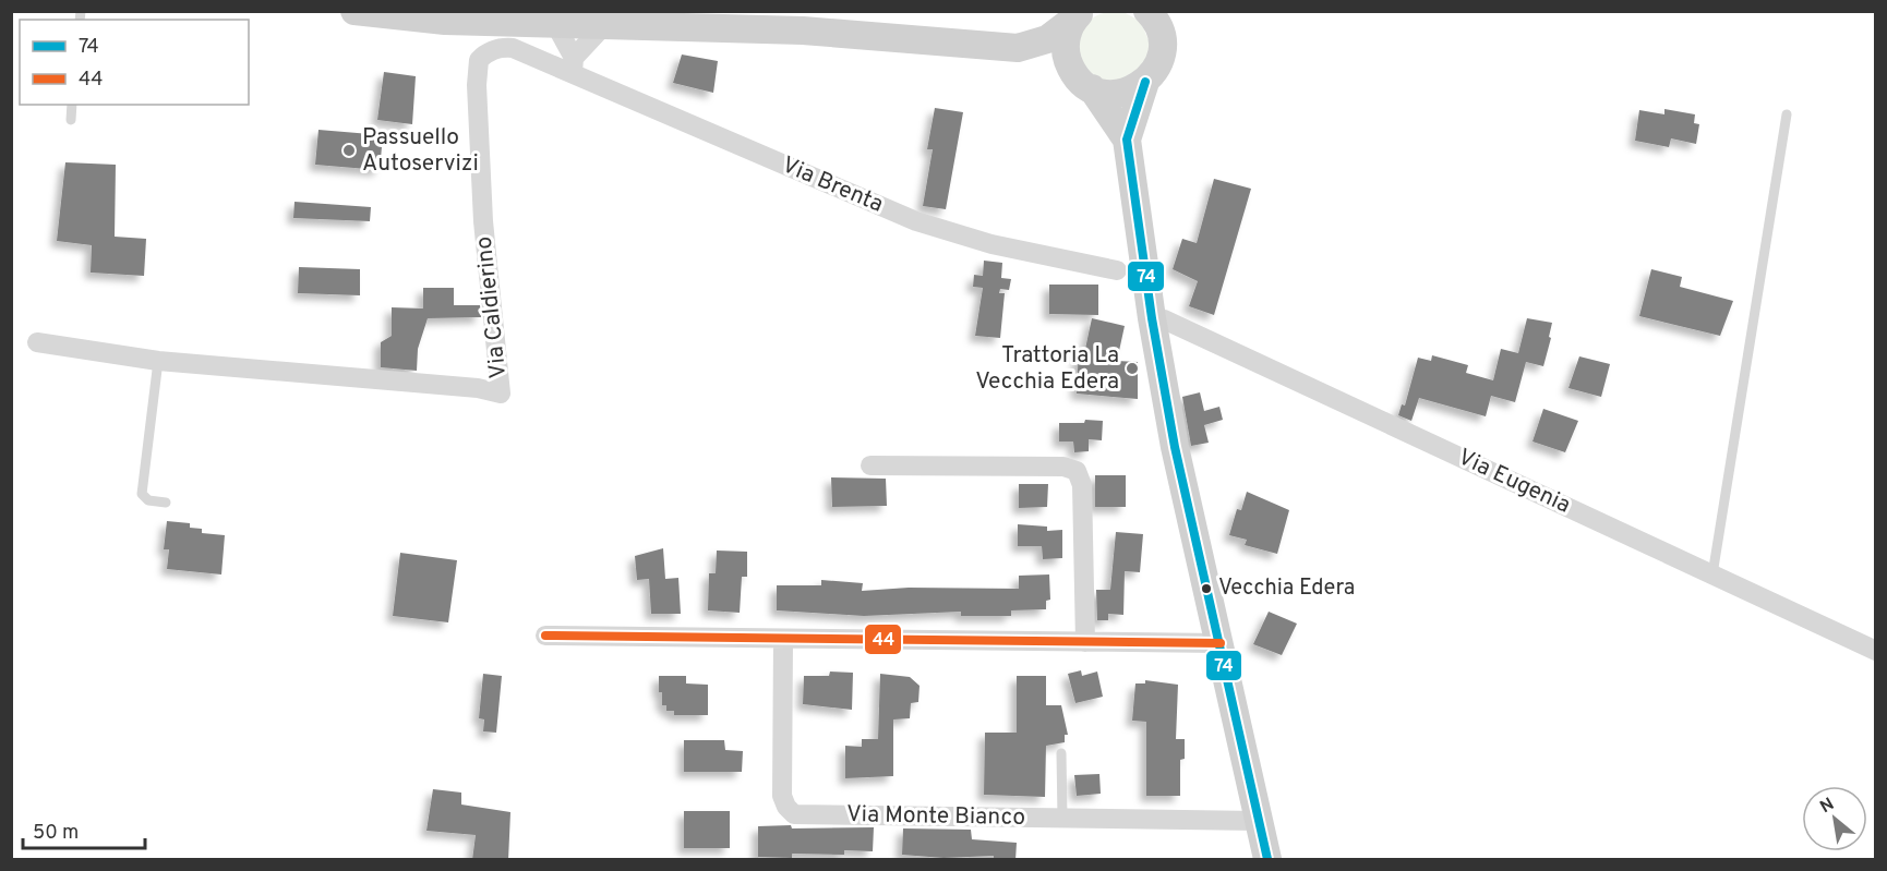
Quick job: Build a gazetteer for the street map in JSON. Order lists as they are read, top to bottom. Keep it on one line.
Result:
{"streets":{"street":["Via Brenta","Via Caldierino","Via Eugenia","Via Monte Bianco"]},"crossings":[["Via Brenta","Via Caldierino"]],"places":["Passuello Autoservizi","Trattoria La Vecchia Edera","Vecchia Edera"],"lines":["transit line 74","transit line 44"],"legend":["74","44"],"scale_bar":"50 m","north":"top left"}
